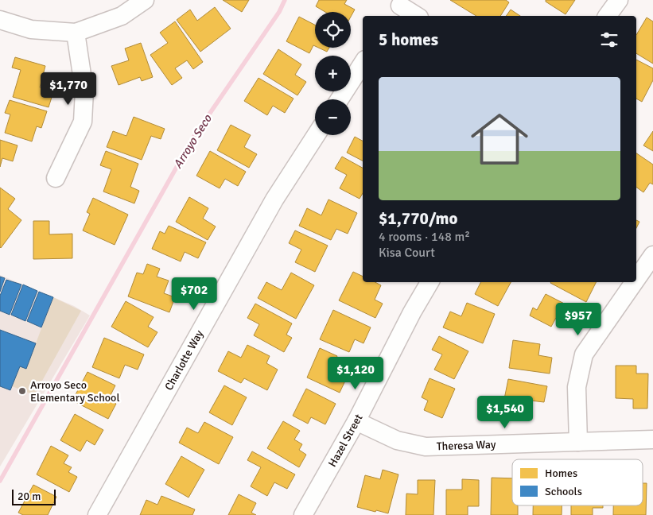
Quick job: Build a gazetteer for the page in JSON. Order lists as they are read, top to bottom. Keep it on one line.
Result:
{"streets":{"street":["Charlotte Way","Hazel Street","Theresa Way"]},"crossings":[["Hazel Street","Theresa Way"]],"water":["Arroyo Seco"],"places":["Arroyo Seco Elementary School"],"legend":["Homes","Schools"],"scale_bar":"20 m","page":{"map_buttons":["+","−"],"heading":"5 homes","list":[{"name":"$1,770/mo","note":"4 rooms · 148 m² · Kisa Court"}],"price":["$1,770","$702","$957","$1,120","$1,540"],"scale":"20 m"}}
